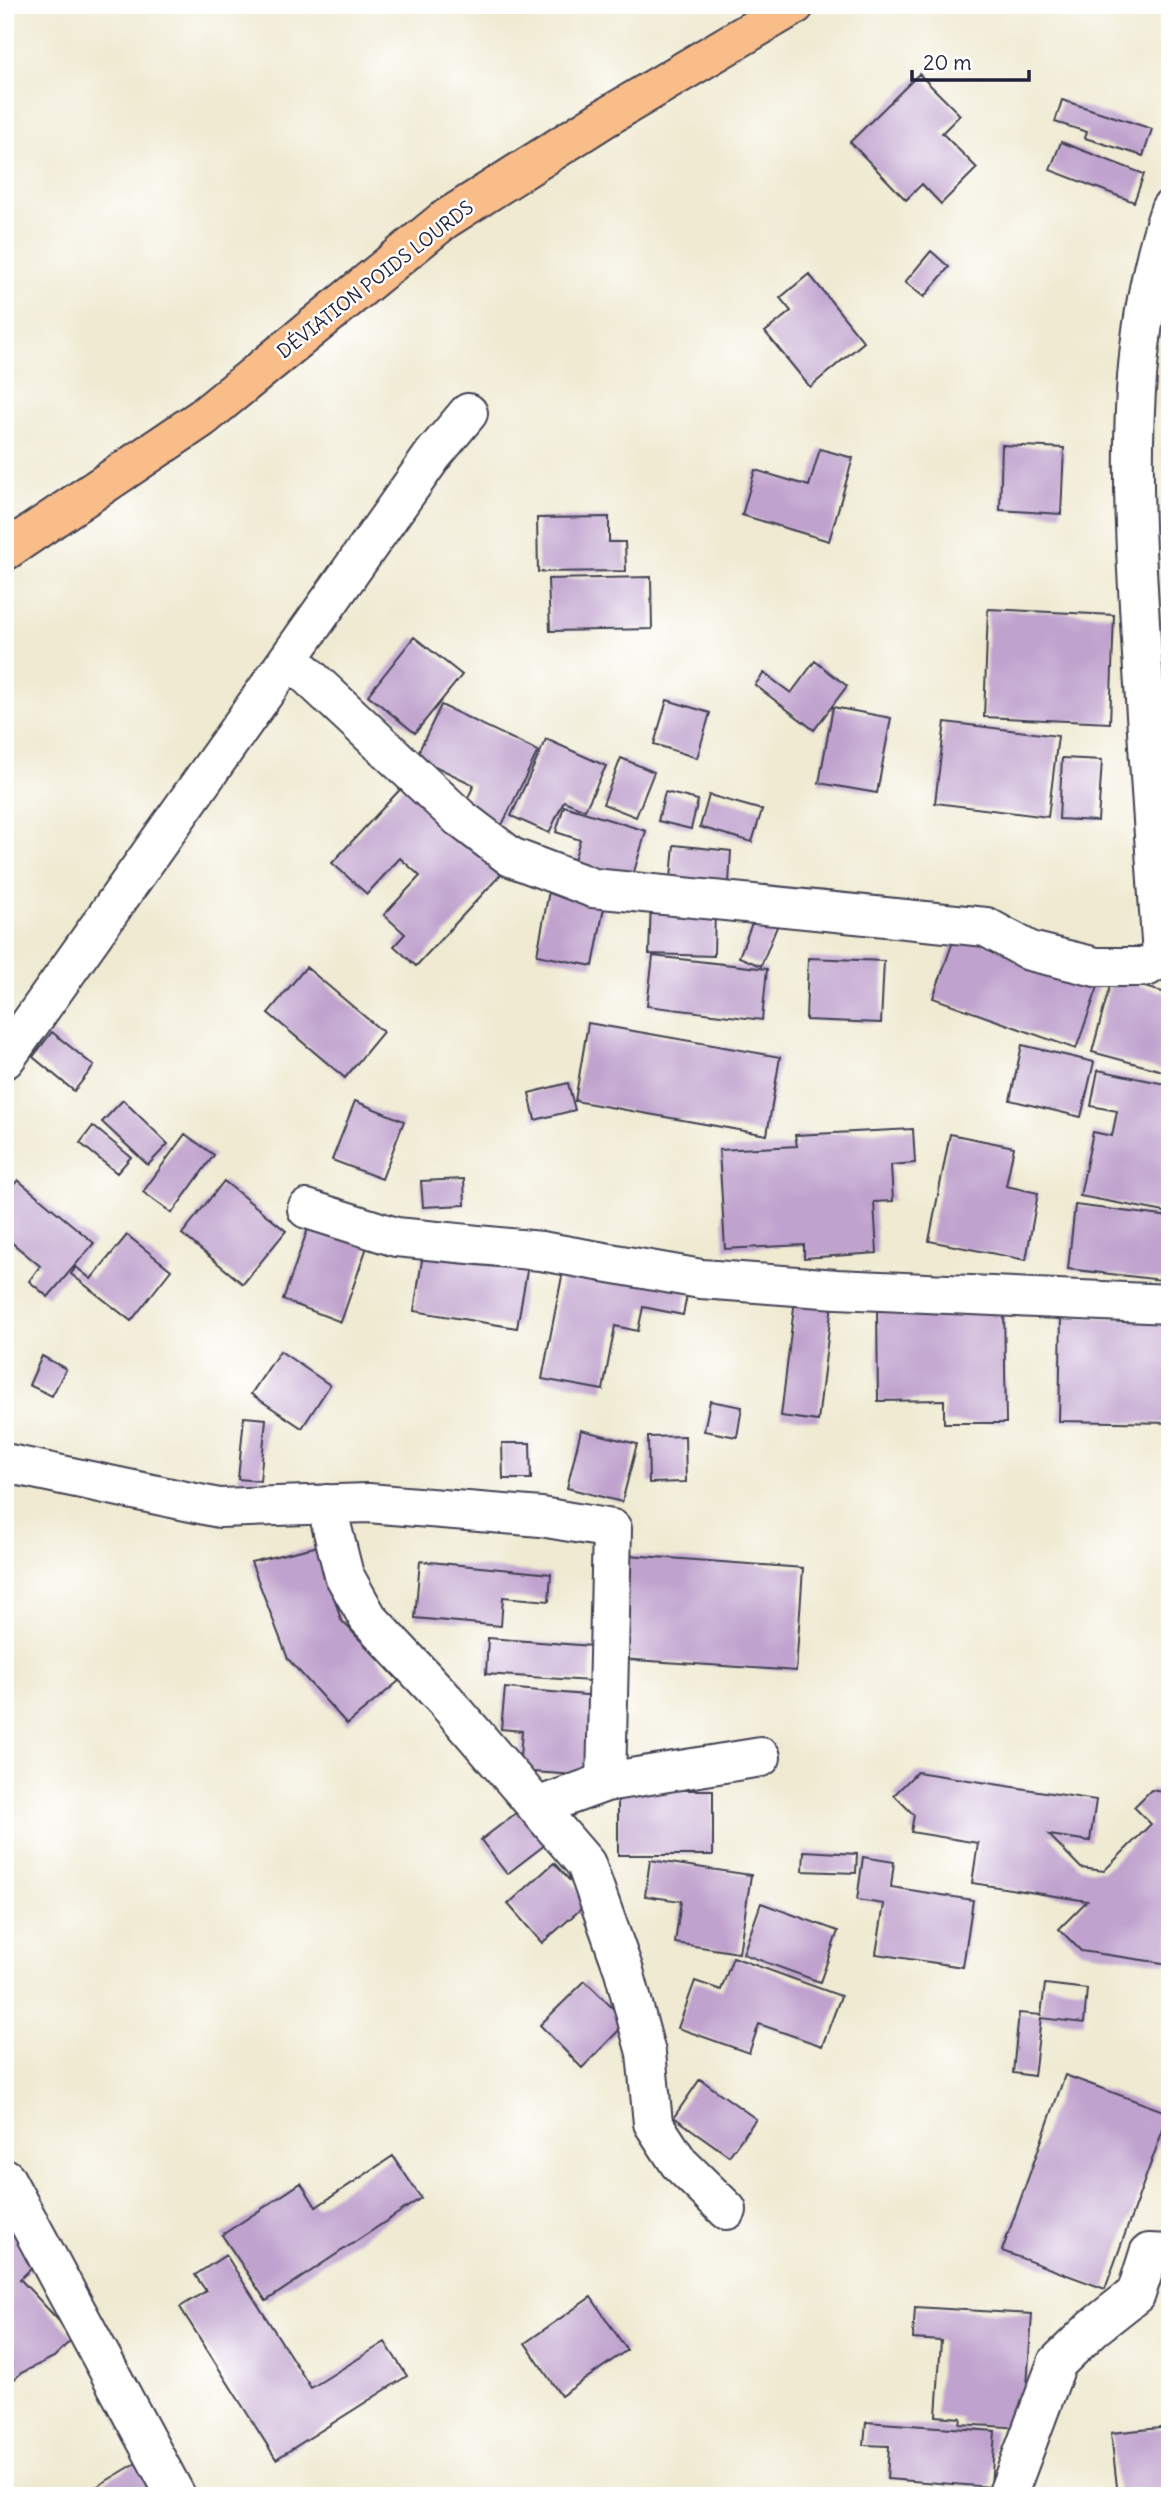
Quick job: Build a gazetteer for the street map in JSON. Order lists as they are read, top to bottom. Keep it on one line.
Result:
{"streets":{"main road":["DÉVIATION POIDS LOURDS"]},"scale_bar":"20 m"}
